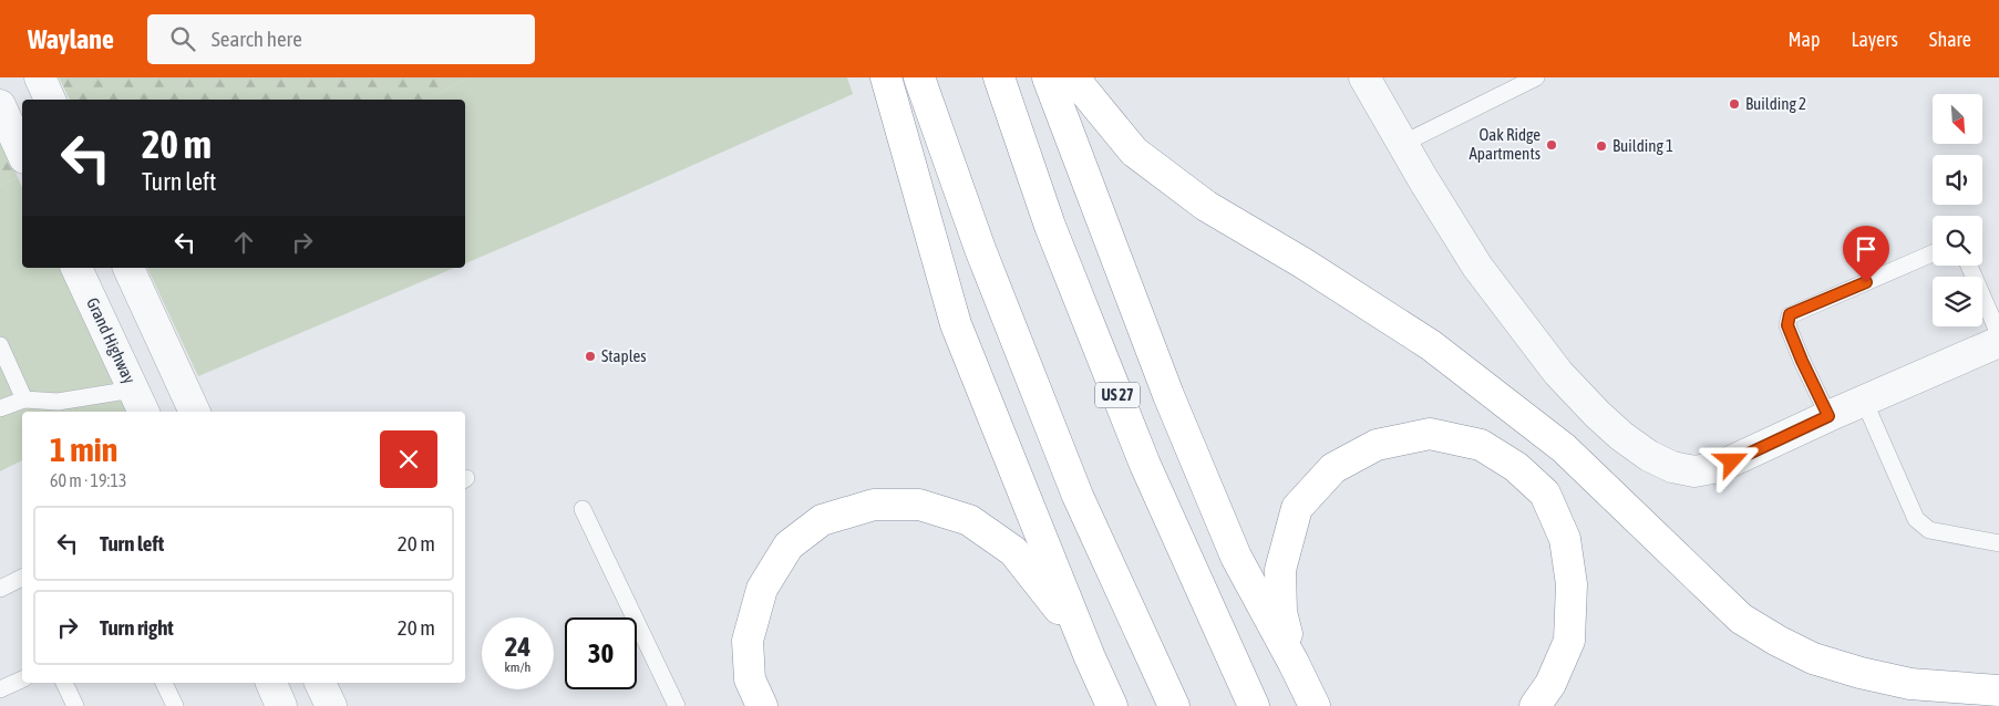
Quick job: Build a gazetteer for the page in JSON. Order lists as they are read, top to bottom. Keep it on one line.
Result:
{"streets":{"highway":["US 27"],"street":["Grand Highway"]},"places":["Building 2","Oak Ridge Apartments","Building 1","Staples"],"north":"bottom right","page":{"header":"Waylane","search":"Search here","nav":["Map","Layers","Share"],"turn":["20 m","Turn left"],"heading":["1 min","60 m · 19:13"],"list":[{"name":"Turn left","value":"20 m"},{"name":"Turn right","value":"20 m"}],"speed":"24 km/h","limit":"30"}}
